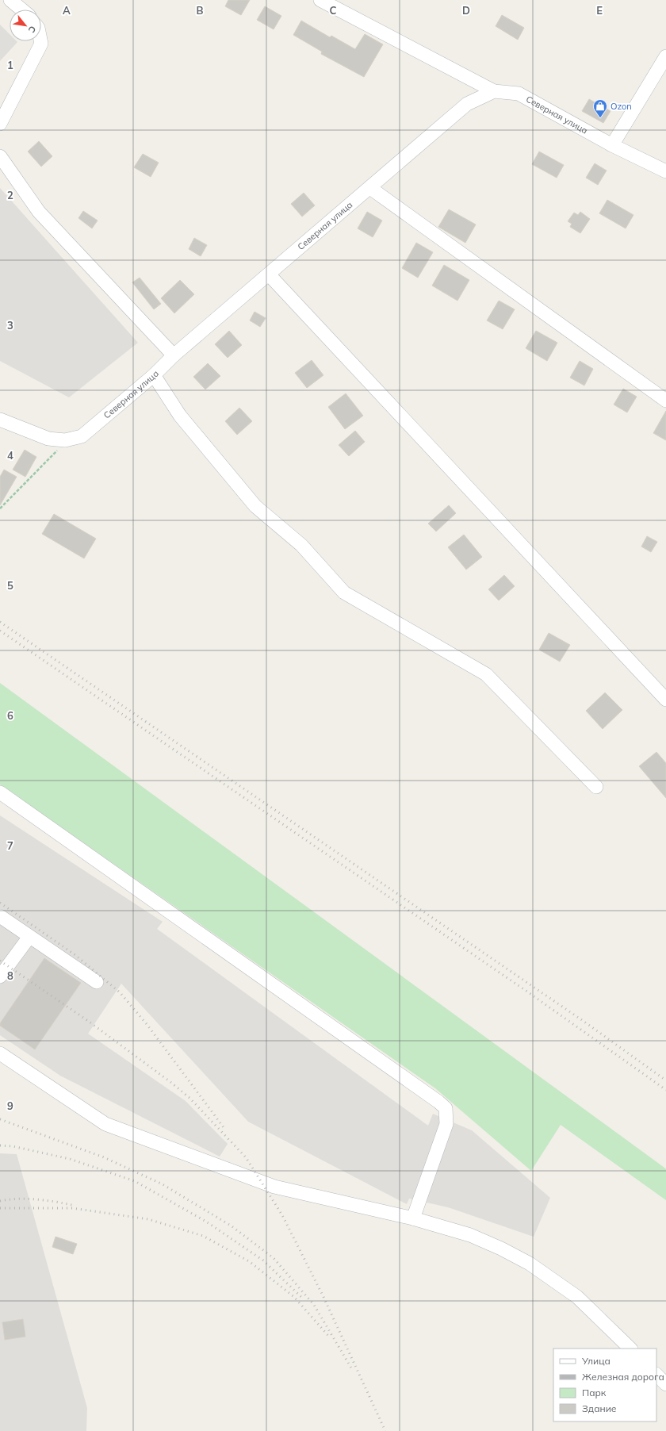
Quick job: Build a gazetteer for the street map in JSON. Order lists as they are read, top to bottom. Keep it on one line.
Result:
{"streets":{"street":["Северная улица"]},"places":{"shop":["Ozon"]},"legend":["Улица","Железная дорога","Парк","Здание"],"north":"bottom right","grid":{"columns":["A","B","C","D","E"],"rows":["1","2","3","4","5","6","7","8","9"]}}
